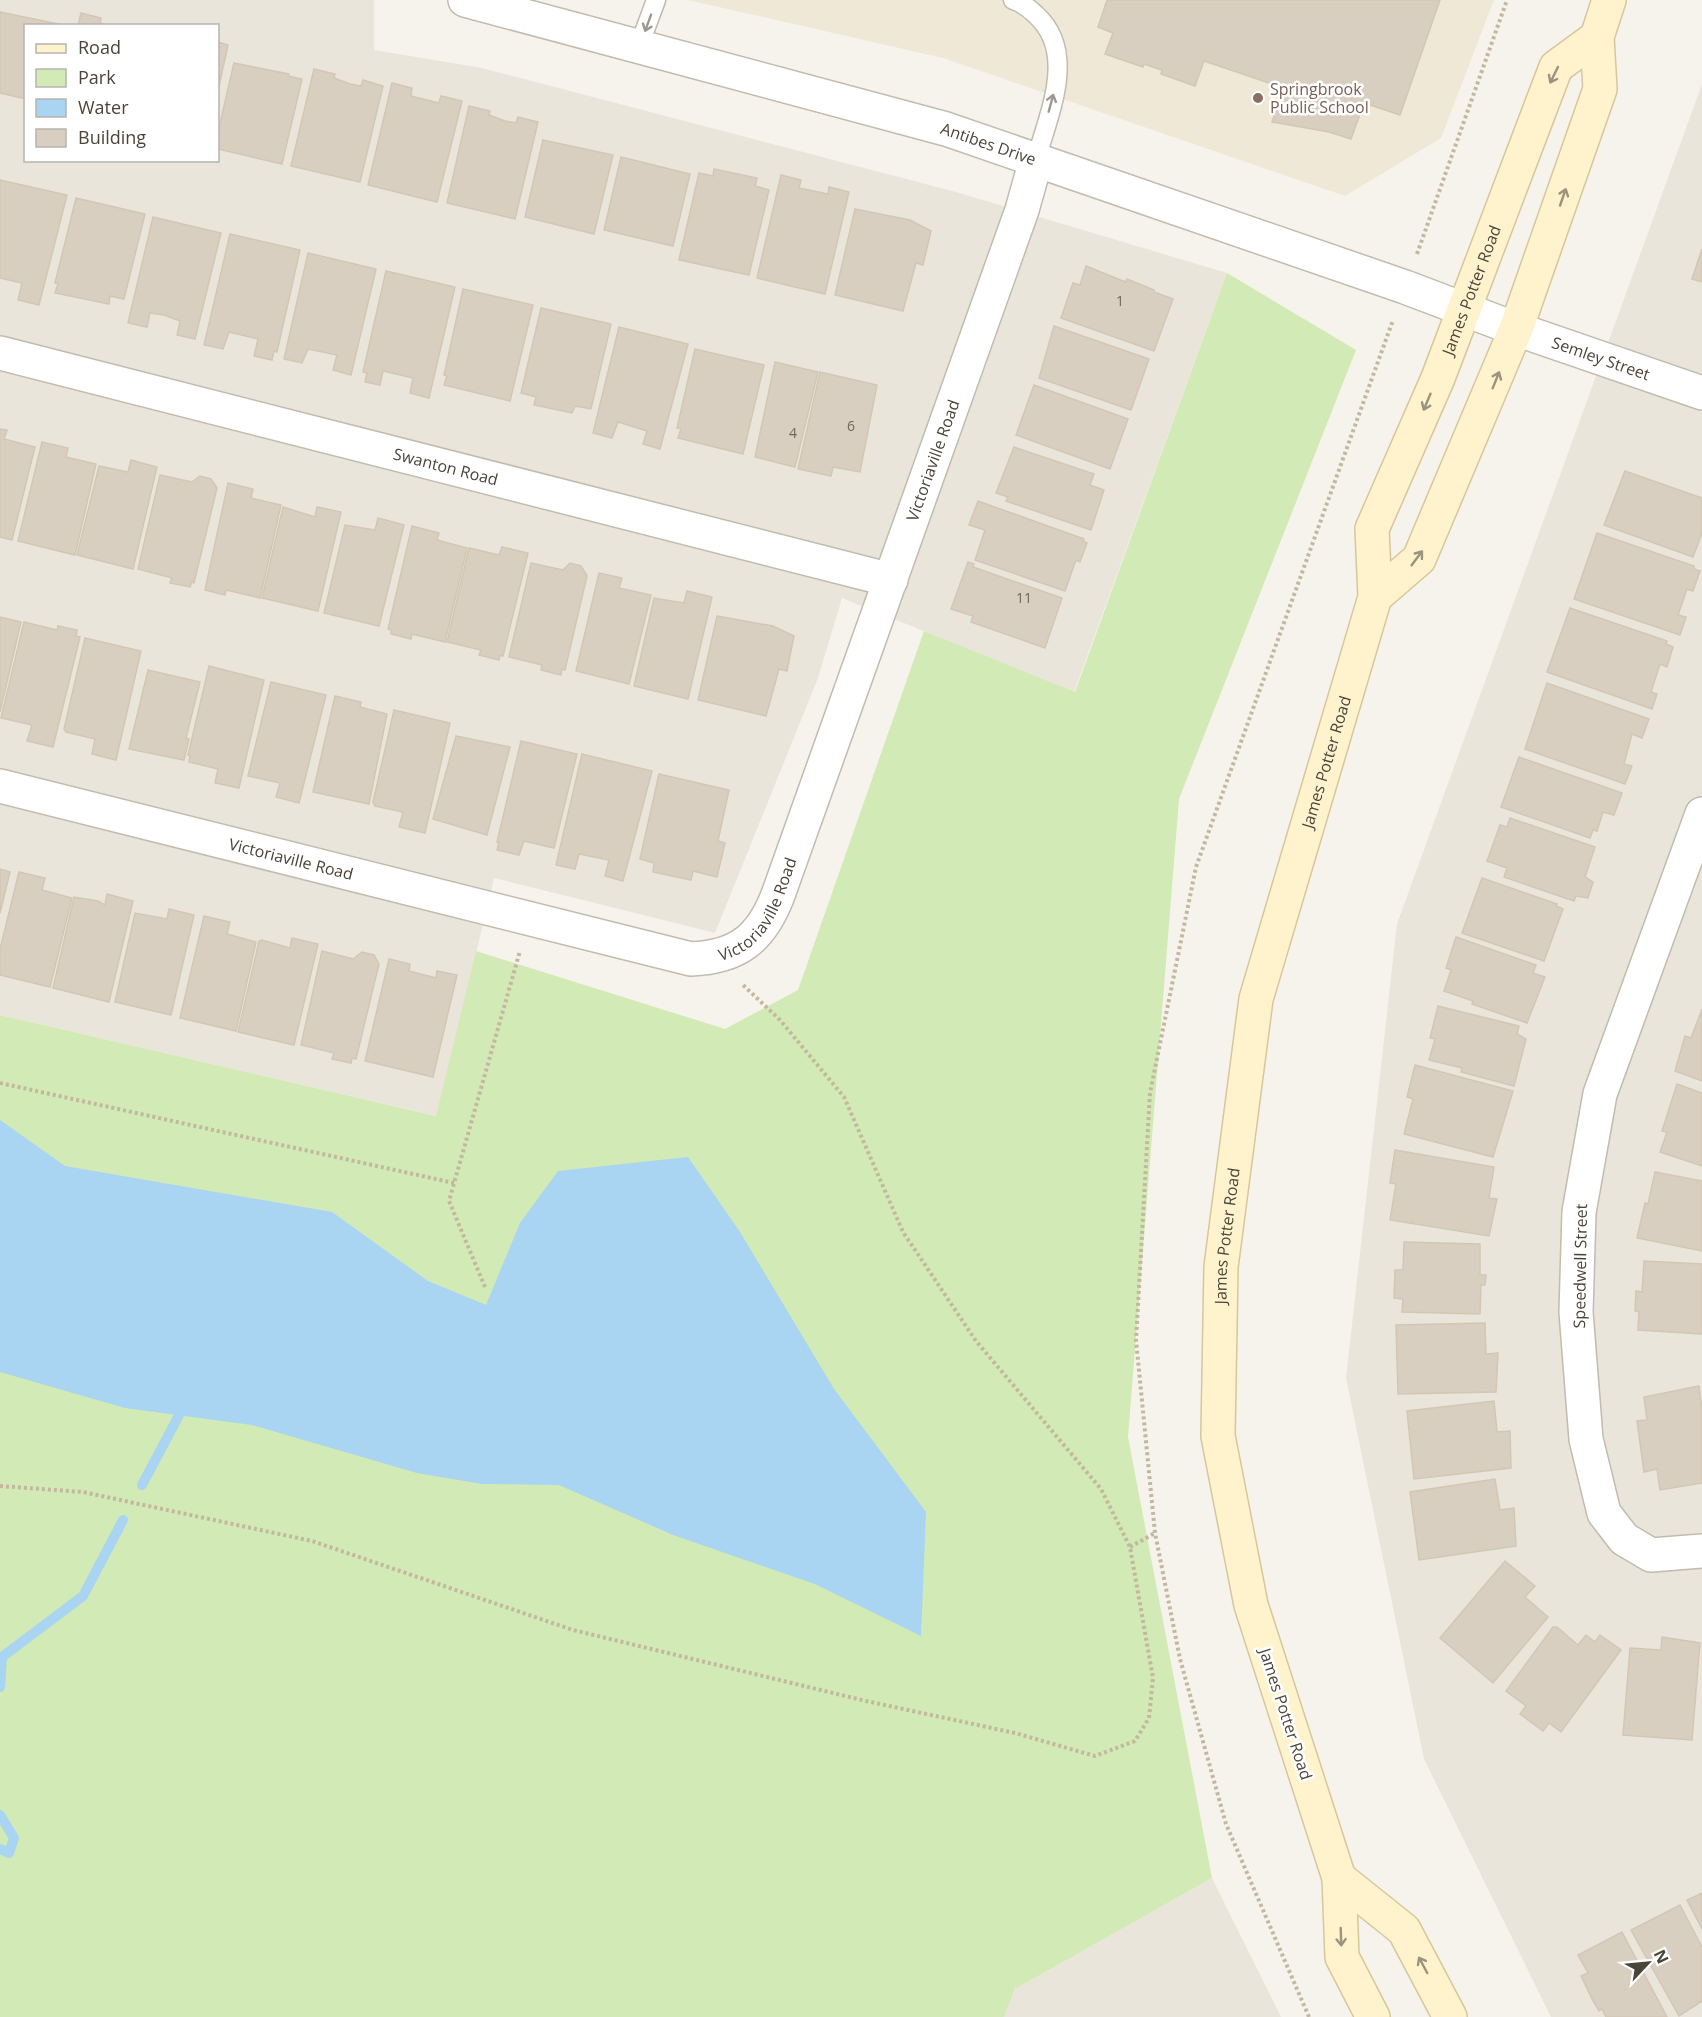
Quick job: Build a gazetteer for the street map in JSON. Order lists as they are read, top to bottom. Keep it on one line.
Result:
{"streets":{"main road":["James Potter Road"],"street":["Antibes Drive","Semley Street","Victoriaville Road","Swanton Road","Speedwell Street"]},"crossings":[["Antibes Drive","James Potter Road"],["Antibes Drive","Semley Street"],["Antibes Drive","Victoriaville Road"],["Victoriaville Road","Swanton Road"]],"places":["Springbrook Public School"],"house_numbers":["1","6","4","11"],"legend":["Road","Park","Water","Building"],"north":"top right"}
